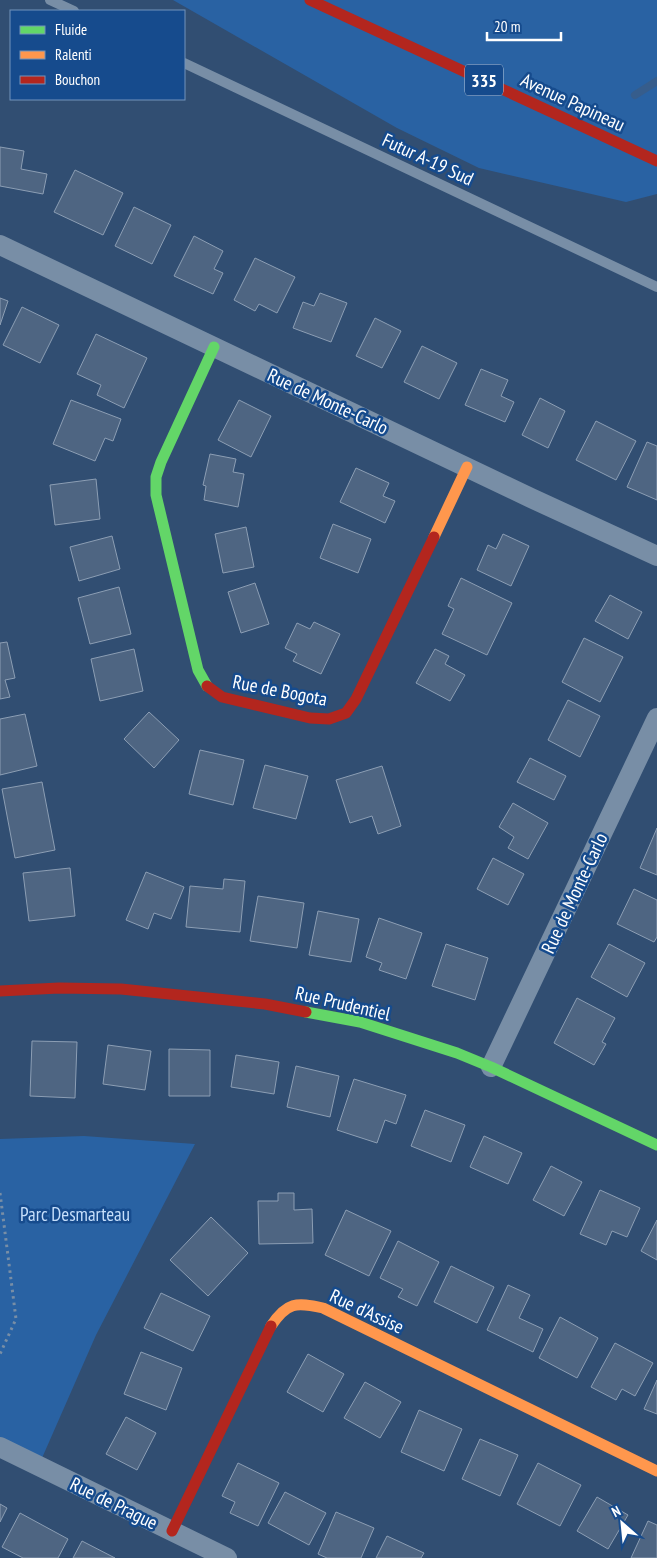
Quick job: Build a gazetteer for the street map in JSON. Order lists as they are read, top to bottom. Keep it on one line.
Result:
{"streets":{"main road":["335","Avenue Papineau","Rue de Bogota","Rue Prudentiel","Rue d'Assise"],"street":["Rue de Monte-Carlo","Rue de Prague"],"lane":["Futur A-19 Sud"]},"crossings":[["Rue de Monte-Carlo","Rue de Bogota"],["Rue de Monte-Carlo","Rue Prudentiel"],["Rue d'Assise","Rue de Prague"]],"parks":["Parc Desmarteau"],"legend":["Fluide","Ralenti","Bouchon"],"scale_bar":"20 m","north":"top left"}
